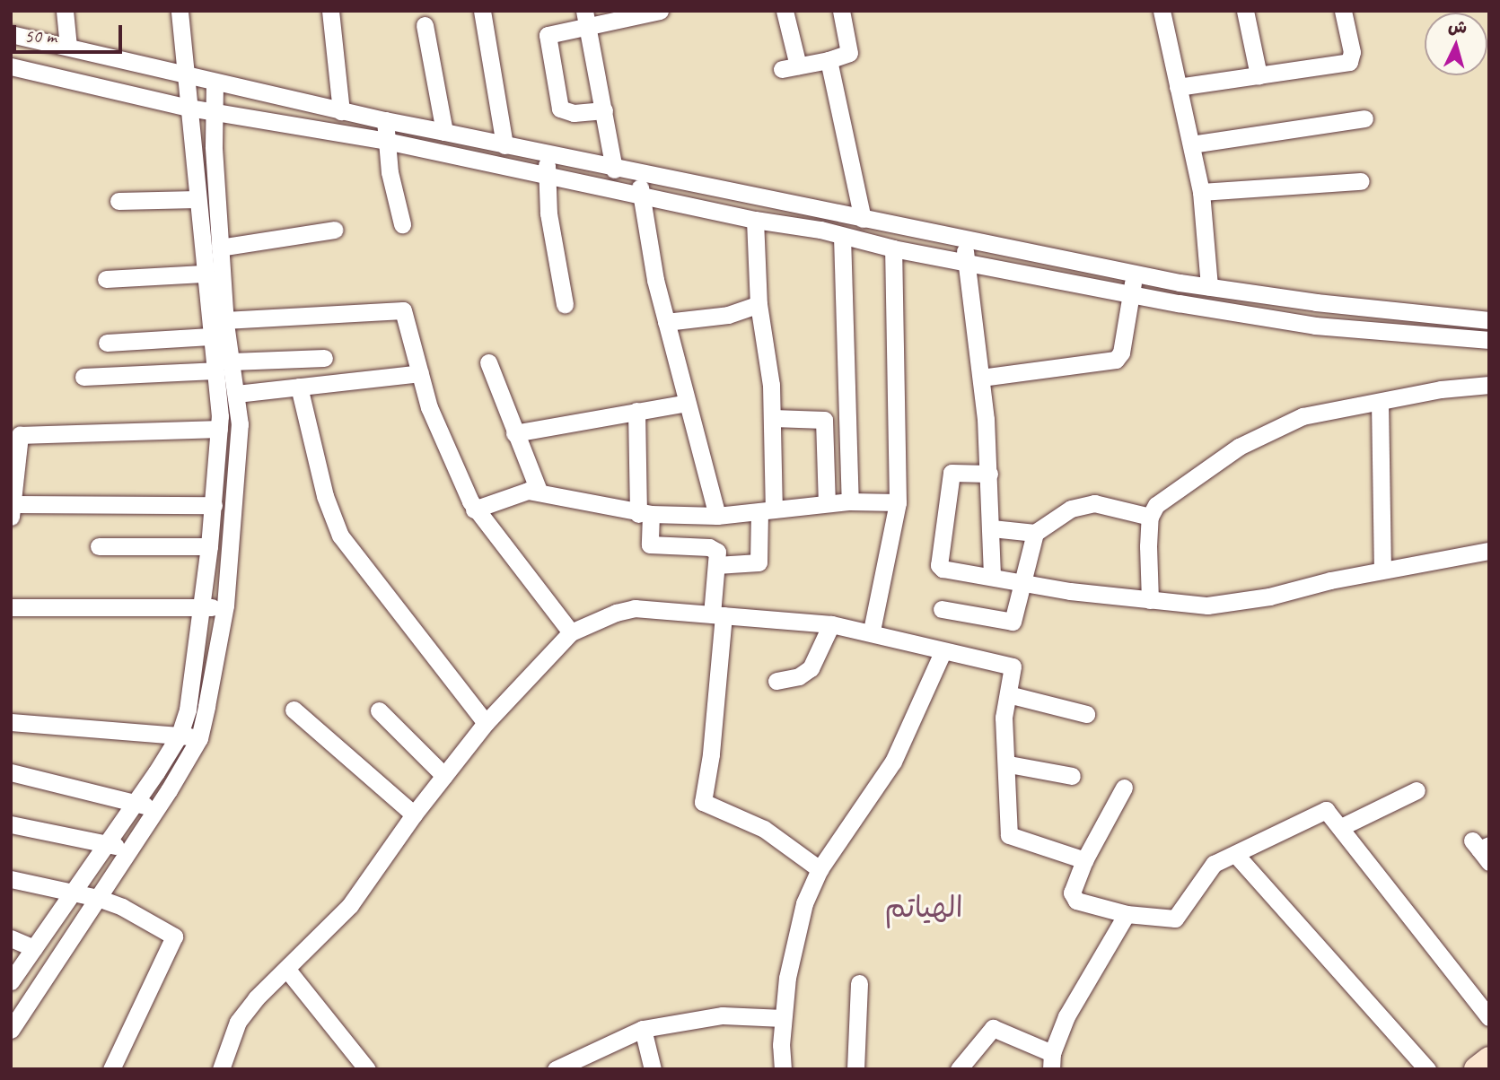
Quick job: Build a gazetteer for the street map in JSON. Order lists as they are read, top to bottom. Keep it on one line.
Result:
{"districts":["الهياتم"],"scale_bar":"50 m","north":"top"}
